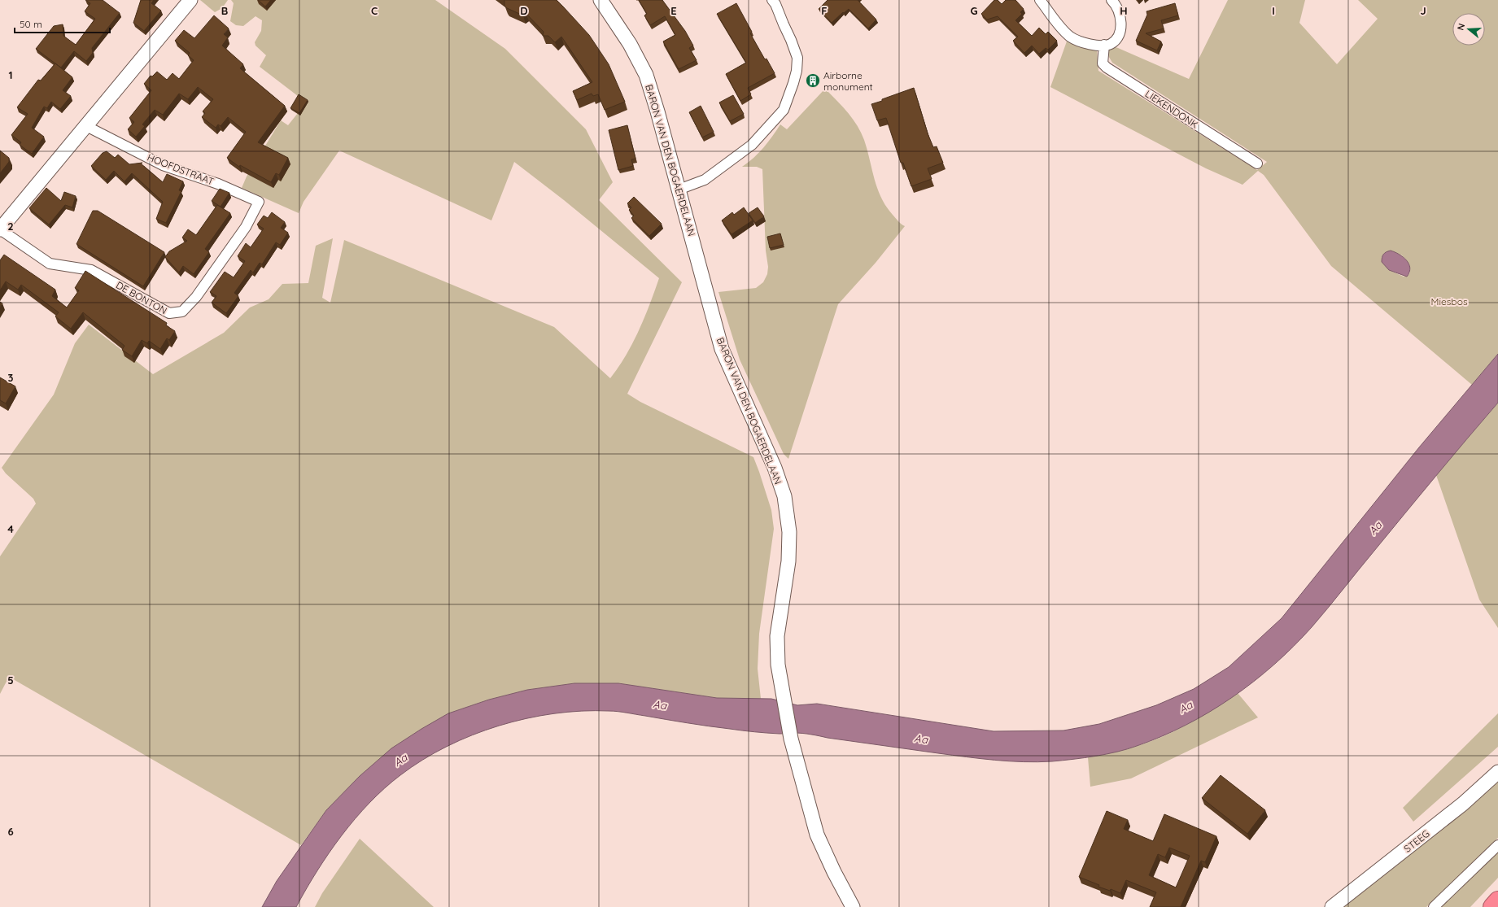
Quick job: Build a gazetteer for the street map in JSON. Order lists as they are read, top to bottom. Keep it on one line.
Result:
{"streets":{"main road":["BARON VAN DEN BOGAERDELAAN","STEEG"],"street":["LIEKENDONK","HOOFDSTRAAT","DE BONTON"]},"crossings":[["HOOFDSTRAAT","DE BONTON"]],"water":["Aa"],"parks":["Miesbos"],"places":{"building":["Airborne monument"]},"scale_bar":"50 m","north":"left","grid":{"columns":["B","C","D","E","F","G","H","I","J"],"rows":["1","2","3","4","5","6"]}}
